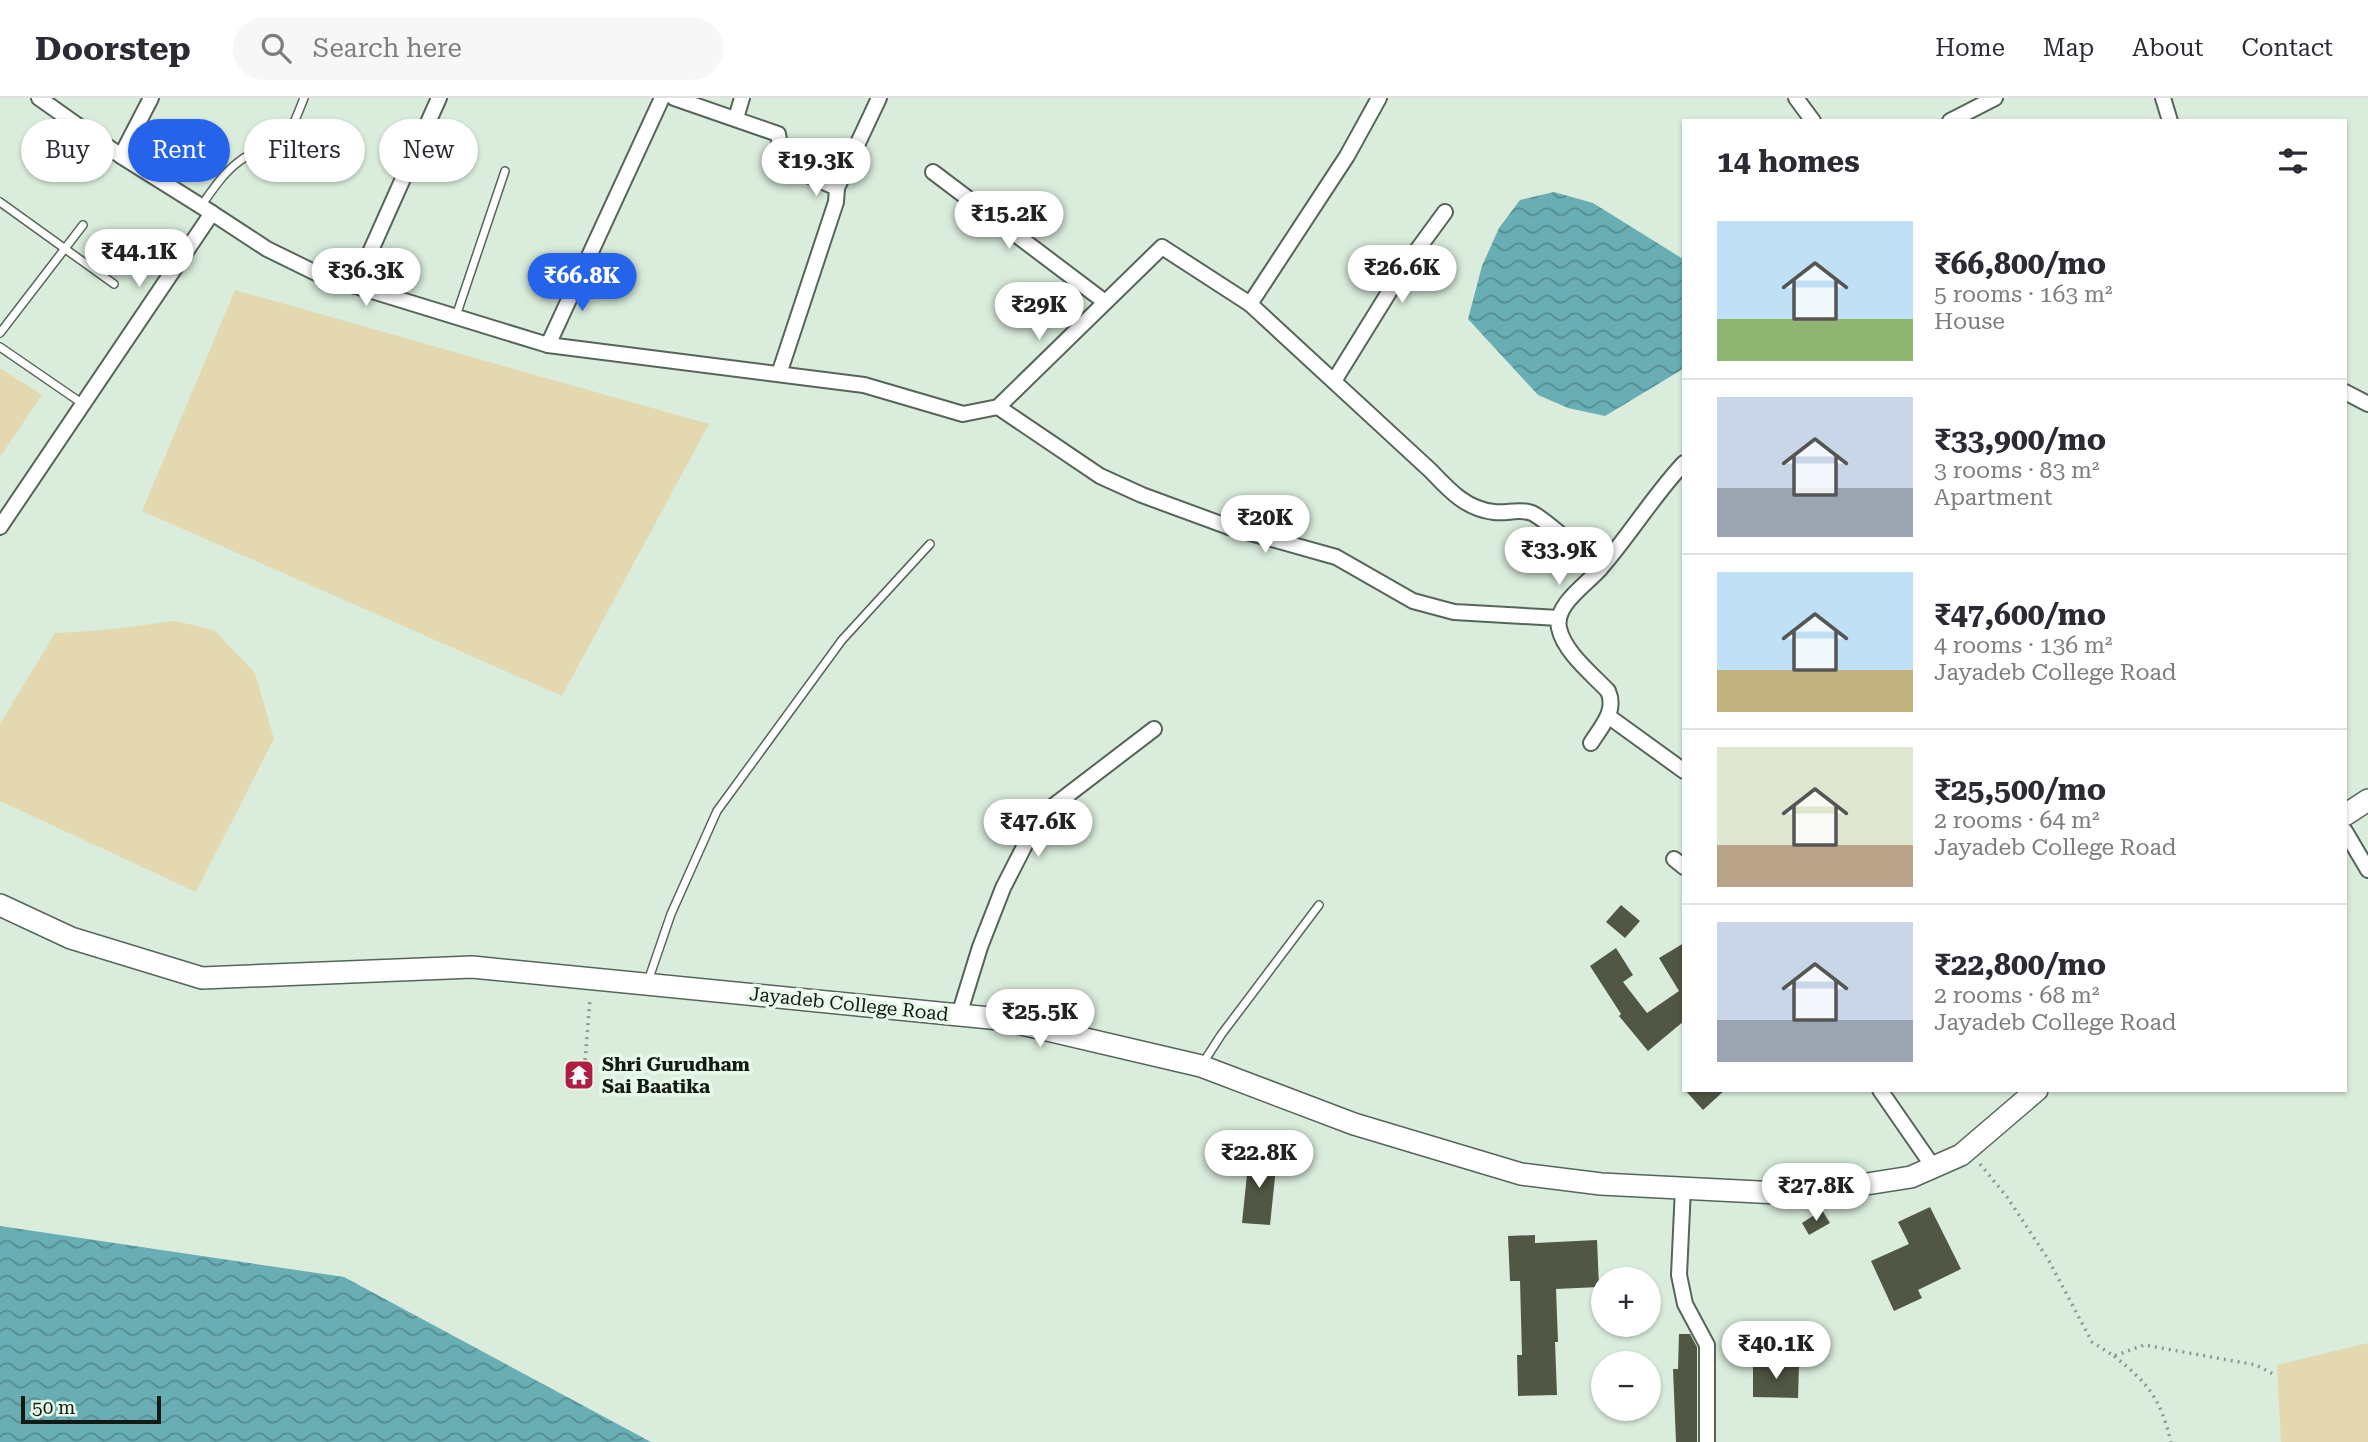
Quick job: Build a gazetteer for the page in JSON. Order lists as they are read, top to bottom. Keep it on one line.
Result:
{"streets":{"street":["Jayadeb College Road"]},"places":{"temple":["Shri Gurudham Sai Baatika"]},"scale_bar":"50 m","page":{"header":"Doorstep","search":"Search here","nav":["Home","Map","About","Contact"],"chip":["Buy","Rent","Filters","New"],"heading":"14 homes","price":["₹19.3K","₹15.2K","₹44.1K","₹26.6K","₹36.3K","₹66.8K","₹29K","₹20K","₹33.9K","₹47.6K","₹25.5K","₹22.8K","₹27.8K","₹40.1K"],"list":[{"name":"₹66,800/mo","note":"5 rooms · 163 m² · House"},{"name":"₹33,900/mo","note":"3 rooms · 83 m² · Apartment"},{"name":"₹47,600/mo","note":"4 rooms · 136 m² · Jayadeb College Road"},{"name":"₹25,500/mo","note":"2 rooms · 64 m² · Jayadeb College Road"},{"name":"₹22,800/mo","note":"2 rooms · 68 m² · Jayadeb College Road"}],"map_buttons":["+","−"],"scale":"50 m"}}
